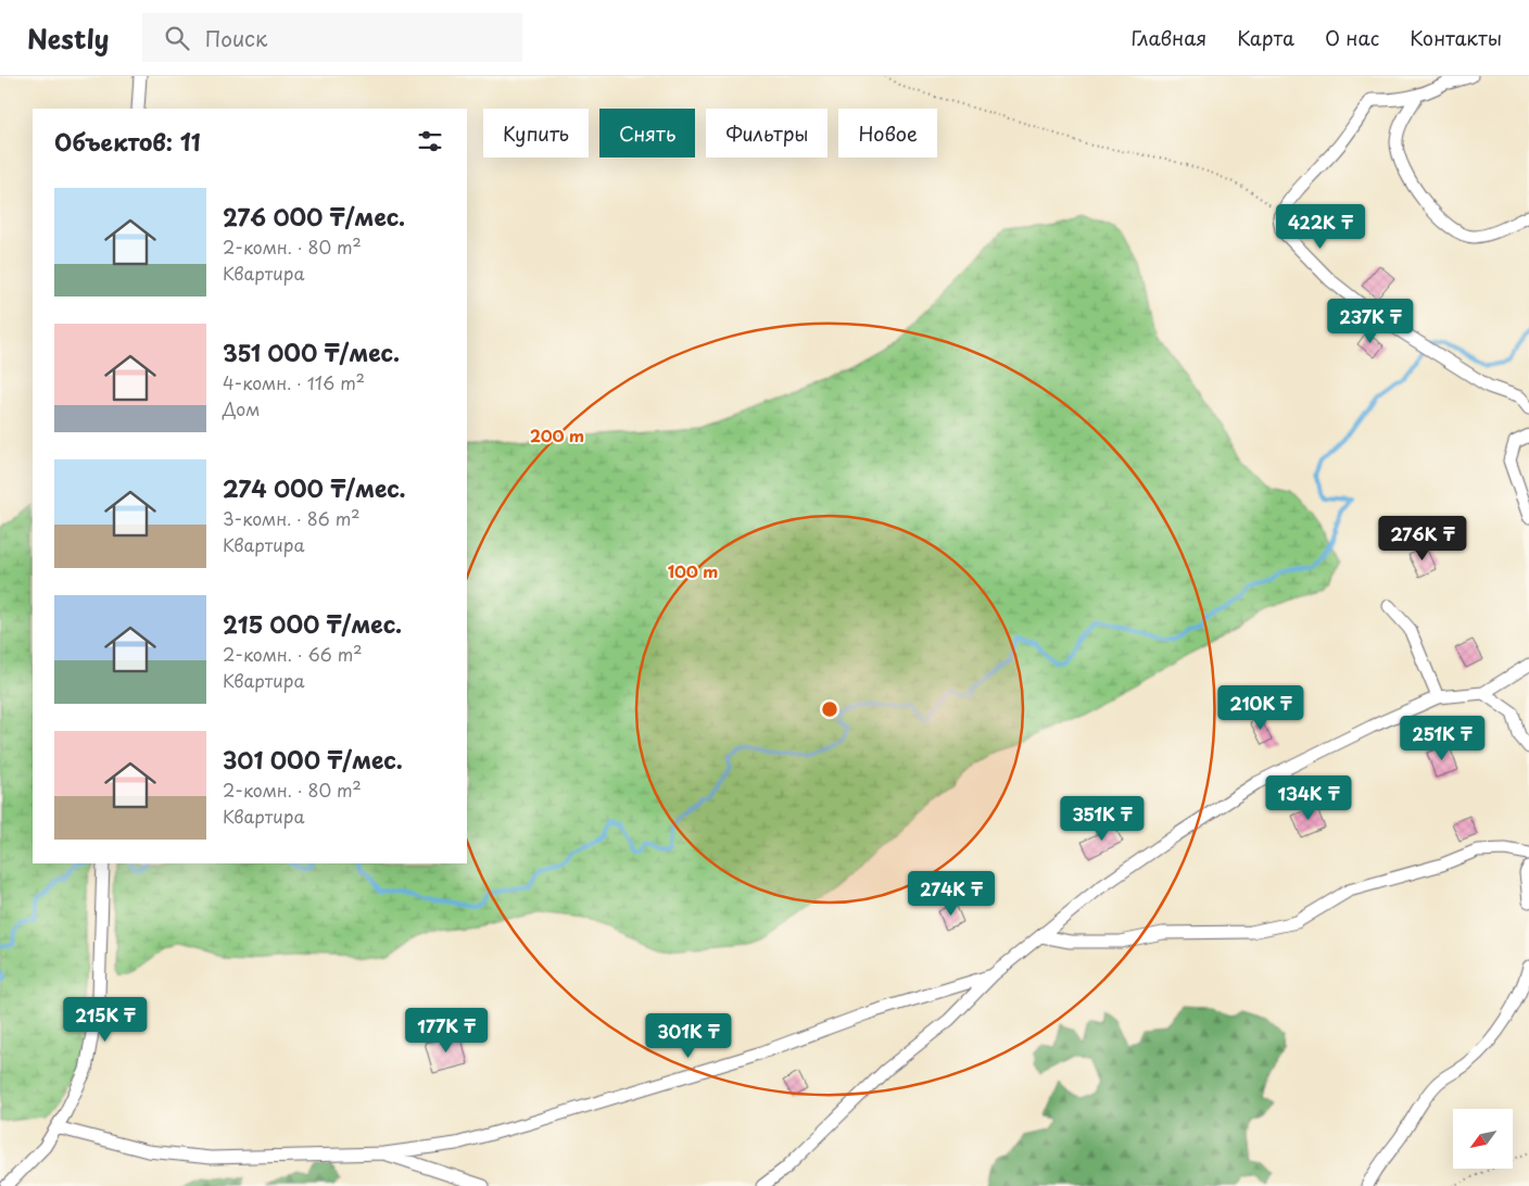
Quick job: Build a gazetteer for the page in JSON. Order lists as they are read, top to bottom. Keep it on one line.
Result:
{"north":"bottom left","page":{"header":"Nestly","search":"Поиск","nav":["Главная","Карта","О нас","Контакты"],"chip":["Купить","Снять","Фильтры","Новое"],"heading":"Объектов: 11","list":[{"name":"276 000 ₸/мес.","note":"2-комн. · 80 m² · Квартира"},{"name":"351 000 ₸/мес.","note":"4-комн. · 116 m² · Дом"},{"name":"274 000 ₸/мес.","note":"3-комн. · 86 m² · Квартира"},{"name":"215 000 ₸/мес.","note":"2-комн. · 66 m² · Квартира"},{"name":"301 000 ₸/мес.","note":"2-комн. · 80 m² · Квартира"}],"price":["422K ₸","237K ₸","276K ₸","210K ₸","251K ₸","134K ₸","351K ₸","274K ₸","215K ₸","177K ₸","301K ₸"]},"rings":["200 m","100 m"]}
